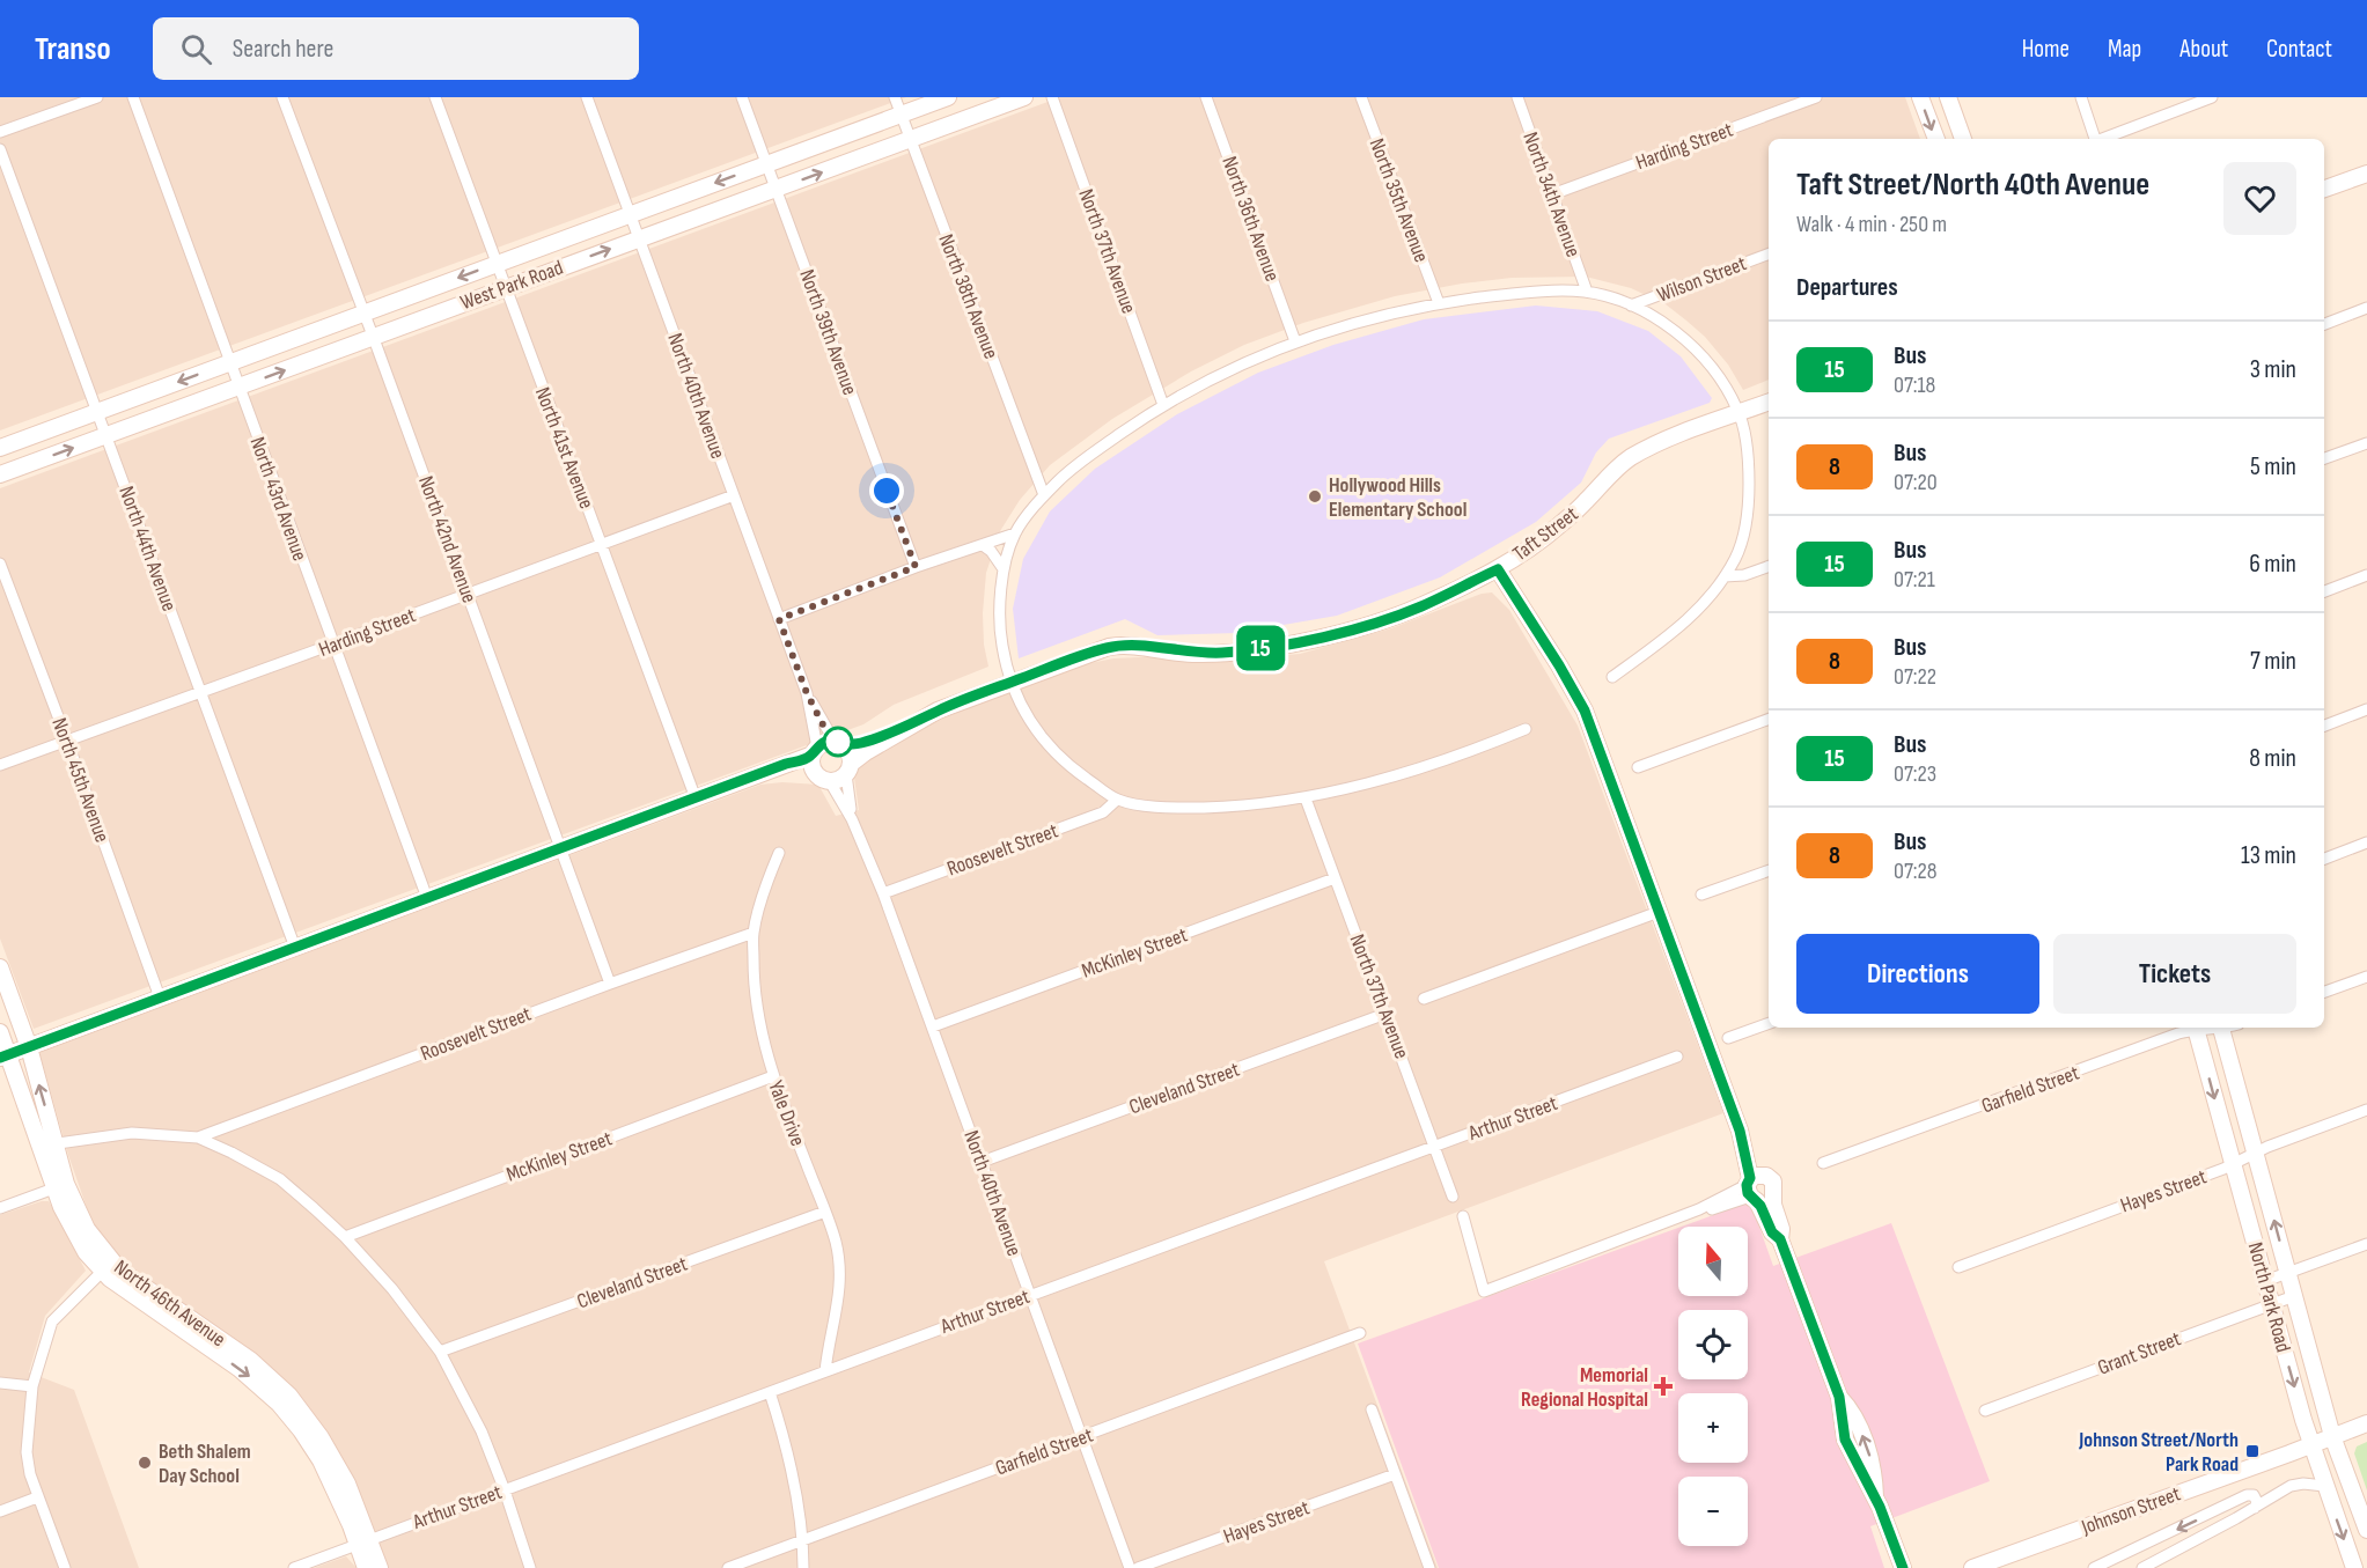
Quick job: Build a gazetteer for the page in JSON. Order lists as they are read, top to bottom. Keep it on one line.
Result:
{"streets":{"street":["Harding Street","North 34th Avenue","North 35th Avenue","North 36th Avenue","North 37th Avenue","Wilson Street","West Park Road","North 38th Avenue","North 39th Avenue","North 40th Avenue","North 41st Avenue","North 43rd Avenue","Taft Street","North 42nd Avenue","North 44th Avenue","North 45th Avenue","Roosevelt Street","McKinley Street","Cleveland Street","Garfield Street","Yale Drive","Arthur Street","Hayes Street","North Park Road","North 46th Avenue","Grant Street","Johnson Street"]},"crossings":[["Harding Street","North 34th Avenue"],["Harding Street","North 40th Avenue"],["Harding Street","North 41st Avenue"],["Harding Street","North 43rd Avenue"],["Harding Street","North 42nd Avenue"],["Harding Street","North 44th Avenue"],["Harding Street","North 45th Avenue"],["North 37th Avenue","McKinley Street"],["North 37th Avenue","Cleveland Street"],["North 37th Avenue","Arthur Street"],["West Park Road","North 38th Avenue"],["West Park Road","North 39th Avenue"],["West Park Road","North 40th Avenue"],["West Park Road","North 41st Avenue"],["West Park Road","North 43rd Avenue"],["West Park Road","North 42nd Avenue"],["West Park Road","North 44th Avenue"],["North 40th Avenue","Taft Street"],["North 40th Avenue","Roosevelt Street"],["North 40th Avenue","McKinley Street"],["North 40th Avenue","Cleveland Street"],["North 40th Avenue","Garfield Street"],["North 40th Avenue","Arthur Street"],["North 42nd Avenue","Roosevelt Street"],["Roosevelt Street","Yale Drive"],["McKinley Street","Yale Drive"],["Cleveland Street","Yale Drive"],["Yale Drive","Arthur Street"],["Arthur Street","North 46th Avenue"],["Hayes Street","North Park Road"],["North Park Road","Grant Street"],["North Park Road","Johnson Street"]],"places":{"other":["Hollywood Hills Elementary School","Beth Shalem Day School"],"health":["Memorial Regional Hospital"],"transit":["Johnson Street/North Park Road"]},"lines":["bus line 15"],"north":"top","page":{"header":"Transo","search":"Search here","nav":["Home","Map","About","Contact"],"on_map":"15","heading":[["Taft Street/North 40th Avenue","Walk · 4 min · 250 m"],"Departures"],"list":[{"mark":"15","name":"Bus","note":"07:18","value":"3 min"},{"mark":"8","name":"Bus","note":"07:20","value":"5 min"},{"mark":"15","name":"Bus","note":"07:21","value":"6 min"},{"mark":"8","name":"Bus","note":"07:22","value":"7 min"},{"mark":"15","name":"Bus","note":"07:23","value":"8 min"},{"mark":"8","name":"Bus","note":"07:28","value":"13 min"}],"buttons":["Directions","Tickets"],"map_buttons":["+","−"]}}
